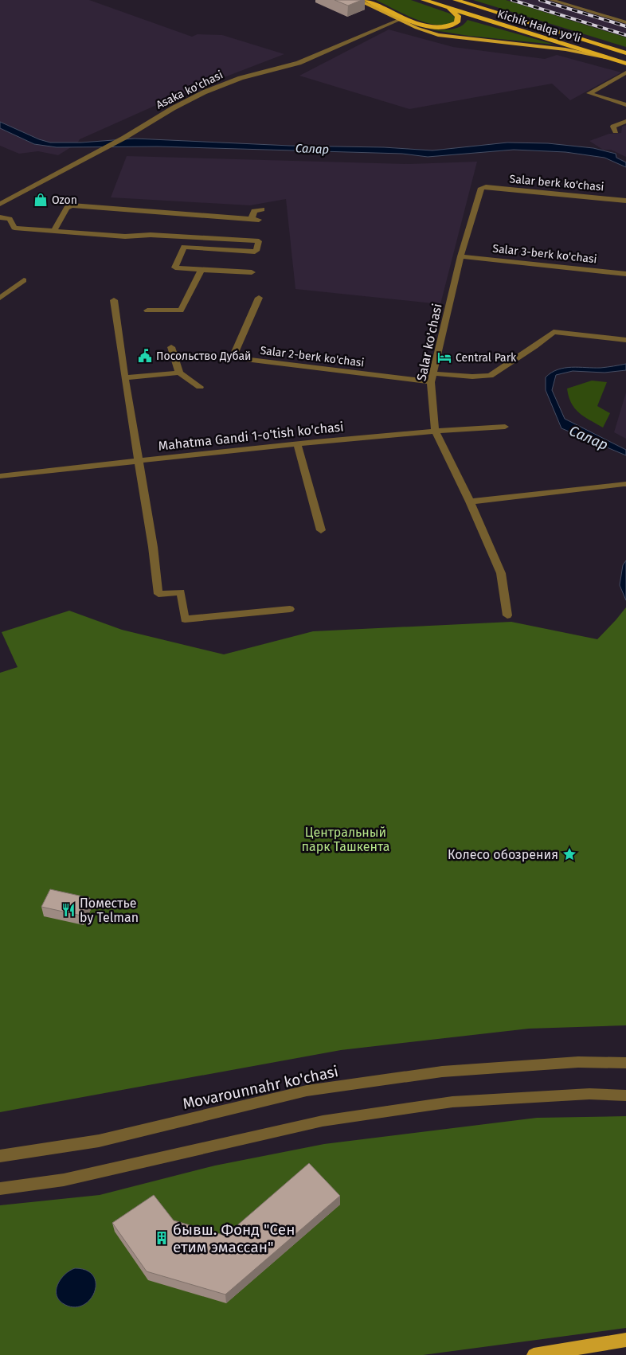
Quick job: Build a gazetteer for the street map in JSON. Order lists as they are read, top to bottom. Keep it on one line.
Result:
{"streets":{"highway":["Kichik Halqa yo'li"],"street":["Asaka ko'chasi","Salar berk ko'chasi","Salar 3-berk ko'chasi","Salar ko'chasi","Salar 2-berk ko'chasi","Mahatma Gandi 1-o'tish ko'chasi","Movarounnahr ko'chasi"]},"crossings":[["Salar berk ko'chasi","Salar ko'chasi"],["Salar 3-berk ko'chasi","Salar ko'chasi"],["Salar ko'chasi","Salar 2-berk ko'chasi"],["Salar ko'chasi","Mahatma Gandi 1-o'tish ko'chasi"]],"water":["Салар"],"parks":["Центральный парк Ташкента"],"places":{"shop":["Ozon"],"public building":["Посольство Дубай"],"hotel":["Central Park"],"place":["Колесо обозрения"],"restaurant":["Поместье by Telman"],"building":["бывш. Фонд \"Сен етим эмассан\""]}}
